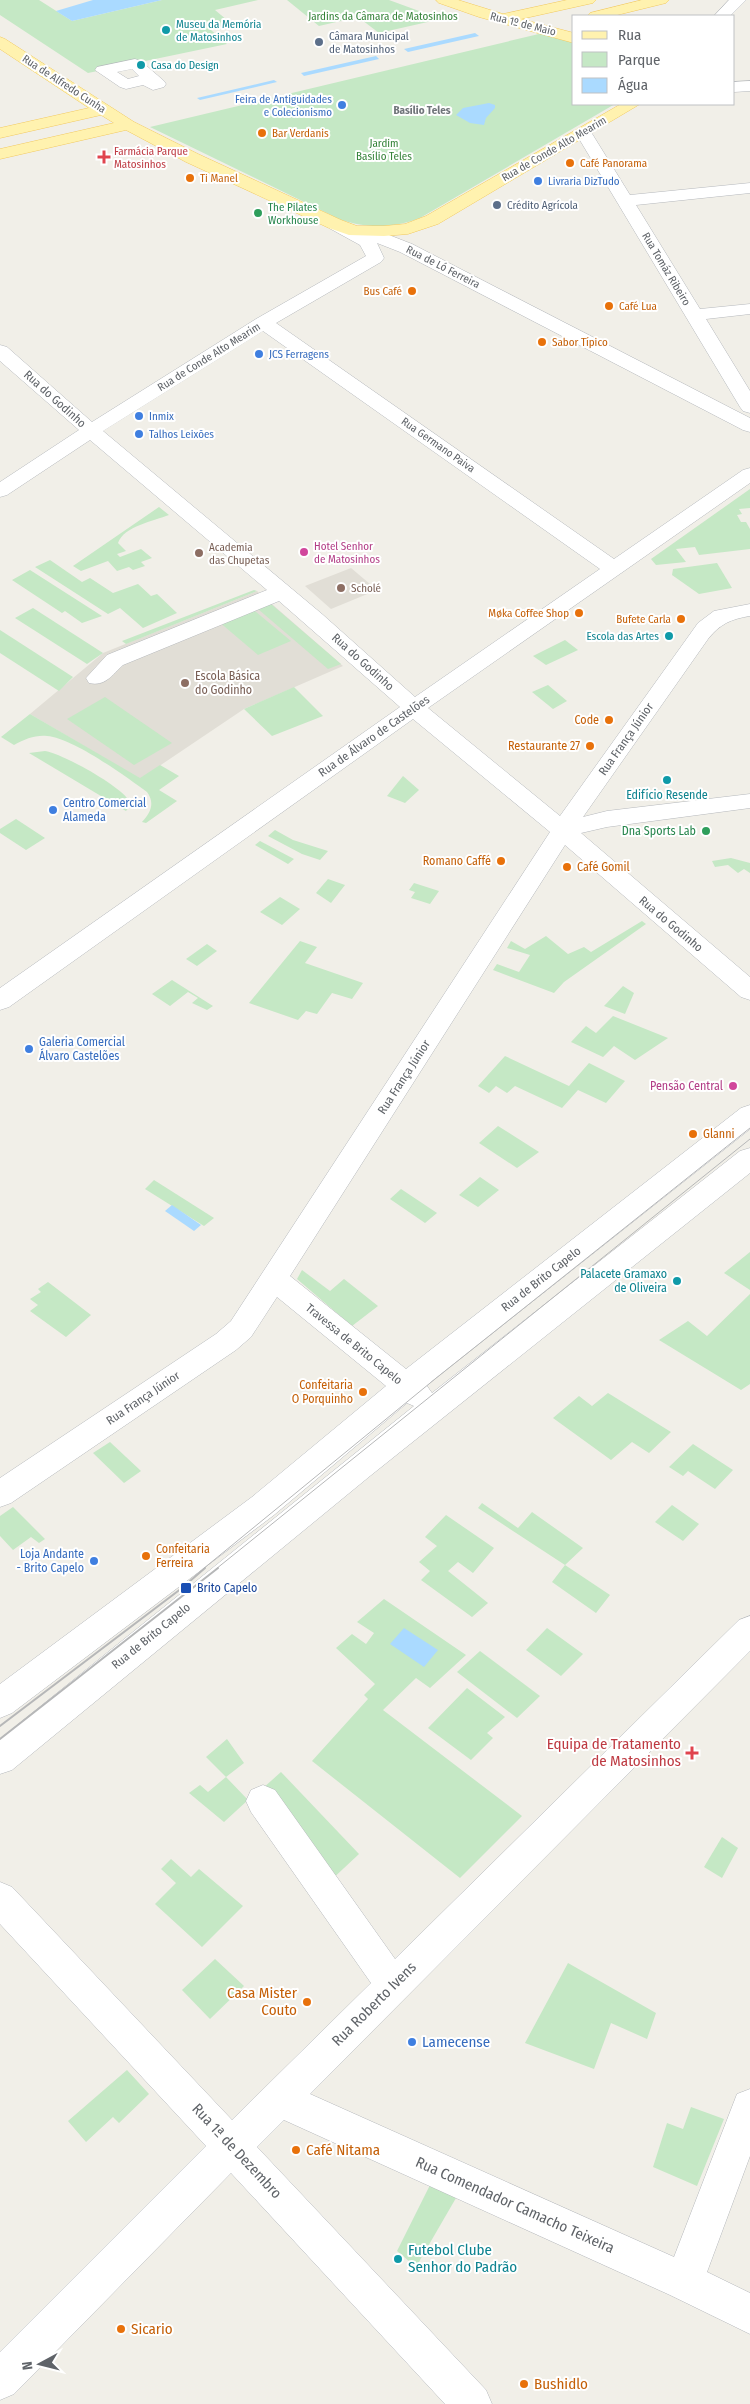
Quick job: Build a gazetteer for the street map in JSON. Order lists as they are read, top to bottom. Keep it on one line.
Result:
{"streets":{"main road":["Rua 1º de Maio","Rua de Alfredo Cunha","Rua de Conde Alto Mearim","Rua de Ló Ferreira"],"street":["Rua Tomáz Ribeiro","Rua do Godinho","Rua Germano Paiva","Rua de Álvaro de Castelões","Rua França Júnior","Rua de Brito Capelo","Travessa de Brito Capelo","Rua Roberto Ivens","Rua 1ª de Dezembro","Rua Comendador Camacho Teixeira"]},"crossings":[["Rua de Alfredo Cunha","Rua de Ló Ferreira"],["Rua de Conde Alto Mearim","Rua de Ló Ferreira"],["Rua de Conde Alto Mearim","Rua Tomáz Ribeiro"],["Rua de Conde Alto Mearim","Rua do Godinho"],["Rua de Conde Alto Mearim","Rua Germano Paiva"],["Rua do Godinho","Rua de Álvaro de Castelões"],["Rua do Godinho","Rua França Júnior"],["Rua Germano Paiva","Rua de Álvaro de Castelões"],["Rua França Júnior","Travessa de Brito Capelo"],["Rua de Brito Capelo","Travessa de Brito Capelo"],["Rua Roberto Ivens","Rua 1ª de Dezembro"],["Rua Roberto Ivens","Rua Comendador Camacho Teixeira"]],"districts":["Basílio Teles"],"parks":["Jardins da Câmara de Matosinhos","Jardim Basílio Teles"],"places":{"other":["Museu da Memória de Matosinhos","Câmara Municipal de Matosinhos","Casa do Design","Feira de Antiguidades e Colecionismo","Bar Verdanis","Café Panorama","Ti Manel","Livraria DizTudo","Crédito Agrícola","The Pilates Workhouse","Bus Café","Café Lua","Sabor Típico","JCS Ferragens","Inmix","Talhos Leixões","Hotel Senhor de Matosinhos","Academia das Chupetas","Scholé","Møka Coffee Shop","Bufete Carla","Escola das Artes","Escola Básica do Godinho","Code","Restaurante 27","Edifício Resende","Centro Comercial Alameda","Dna Sports Lab","Romano Caffé","Café Gomil","Galeria Comercial Álvaro Castelões","Pensão Central","Glanni","Palacete Gramaxo de Oliveira","Confeitaria O Porquinho","Confeitaria Ferreira","Loja Andante - Brito Capelo","Casa Mister Couto","Lamecense","Café Nitama","Futebol Clube Senhor do Padrão","Sicario","Bushidlo"],"health":["Farmácia Parque Matosinhos","Equipa de Tratamento de Matosinhos"],"transit":["Brito Capelo"]},"legend":["Rua","Parque","Água"],"north":"left"}
